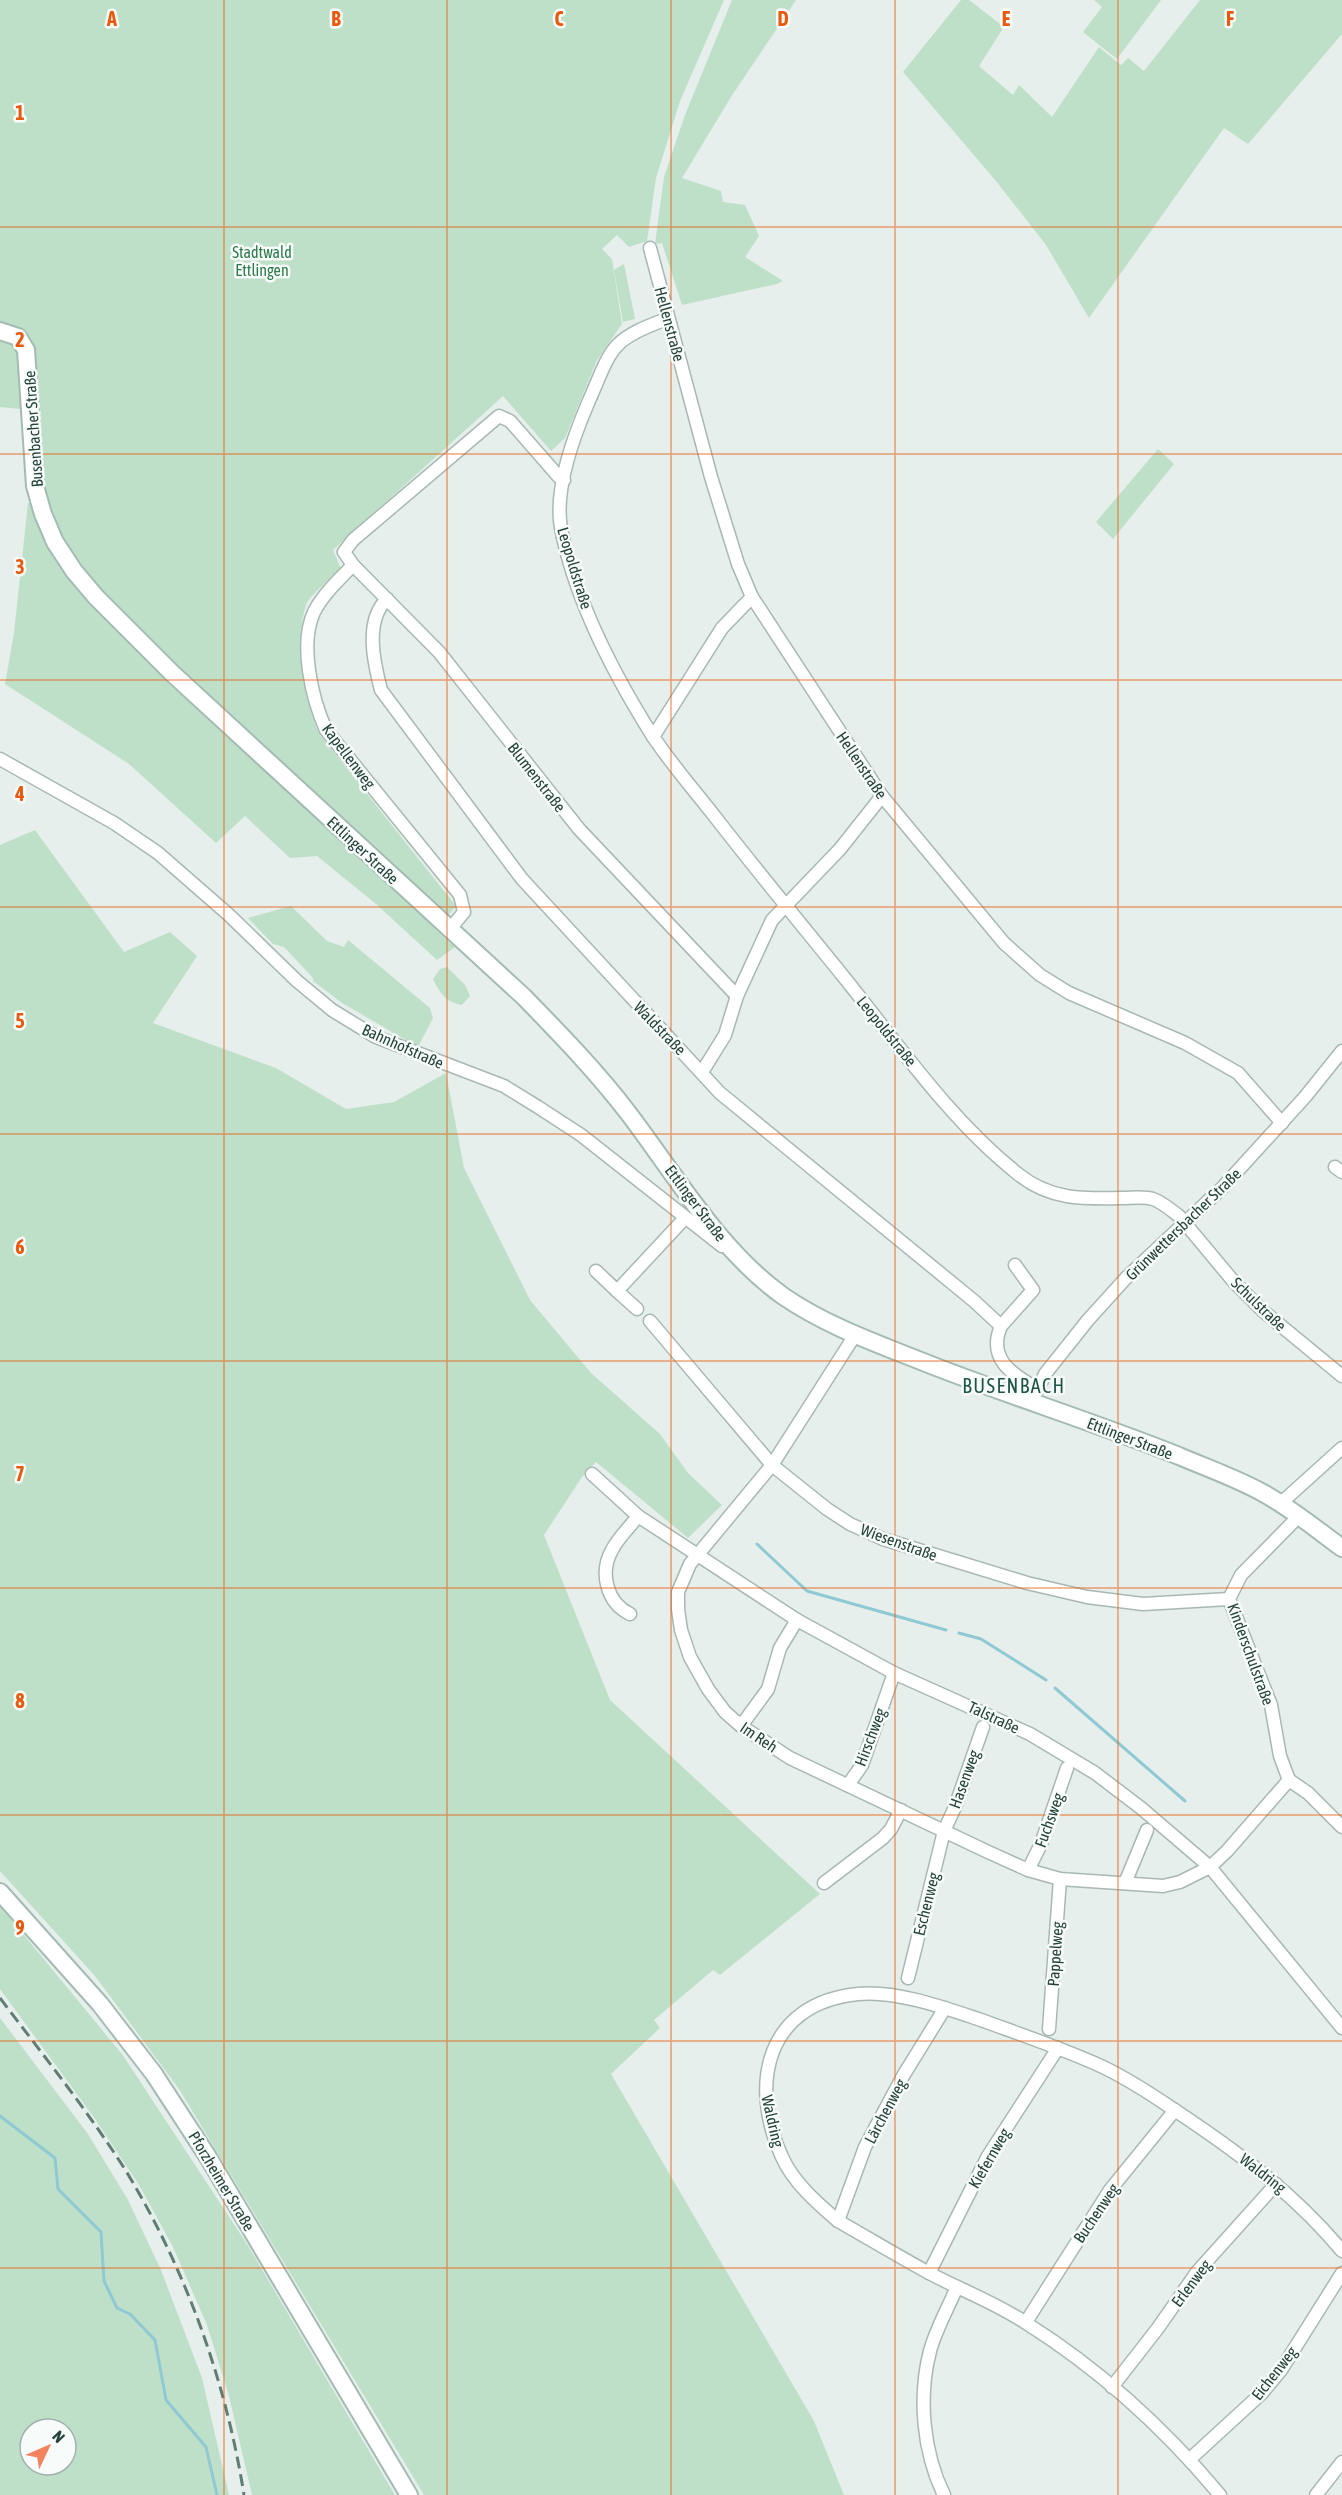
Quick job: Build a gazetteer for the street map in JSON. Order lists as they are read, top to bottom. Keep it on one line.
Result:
{"streets":{"main road":["Busenbacher Straße","Ettlinger Straße","Pforzheimer Straße"],"street":["Hellenstraße","Leopoldstraße","Kapellenweg","Blumenstraße","Waldstraße","Bahnhofstraße","Grünwettersbacher Straße","Schulstraße","Wiesenstraße","Kinderschulstraße","Talstraße","Im Reh","Hirschweg","Hasenweg","Fuchsweg","Eschenweg","Pappelweg","Lärchenweg","Waldring","Kiefernweg","Buchenweg","Erlenweg","Eichenweg"]},"crossings":[["Hellenstraße","Leopoldstraße"],["Hellenstraße","Grünwettersbacher Straße"],["Busenbacher Straße","Ettlinger Straße"],["Leopoldstraße","Blumenstraße"],["Leopoldstraße","Grünwettersbacher Straße"],["Leopoldstraße","Schulstraße"],["Kapellenweg","Blumenstraße"],["Kapellenweg","Ettlinger Straße"],["Blumenstraße","Waldstraße"],["Ettlinger Straße","Bahnhofstraße"],["Ettlinger Straße","Grünwettersbacher Straße"],["Ettlinger Straße","Kinderschulstraße"],["Ettlinger Straße","Im Reh"],["Grünwettersbacher Straße","Schulstraße"],["Wiesenstraße","Kinderschulstraße"],["Wiesenstraße","Im Reh"],["Talstraße","Im Reh"],["Talstraße","Hirschweg"],["Im Reh","Hirschweg"],["Im Reh","Hasenweg"],["Im Reh","Fuchsweg"],["Im Reh","Eschenweg"],["Im Reh","Pappelweg"],["Hasenweg","Eschenweg"],["Lärchenweg","Waldring"],["Waldring","Kiefernweg"],["Waldring","Buchenweg"],["Waldring","Erlenweg"],["Waldring","Eichenweg"]],"districts":["BUSENBACH"],"parks":["Stadtwald Ettlingen"],"north":"top right","grid":{"columns":["A","B","C","D","E","F"],"rows":["1","2","3","4","5","6","7","8","9"]}}
